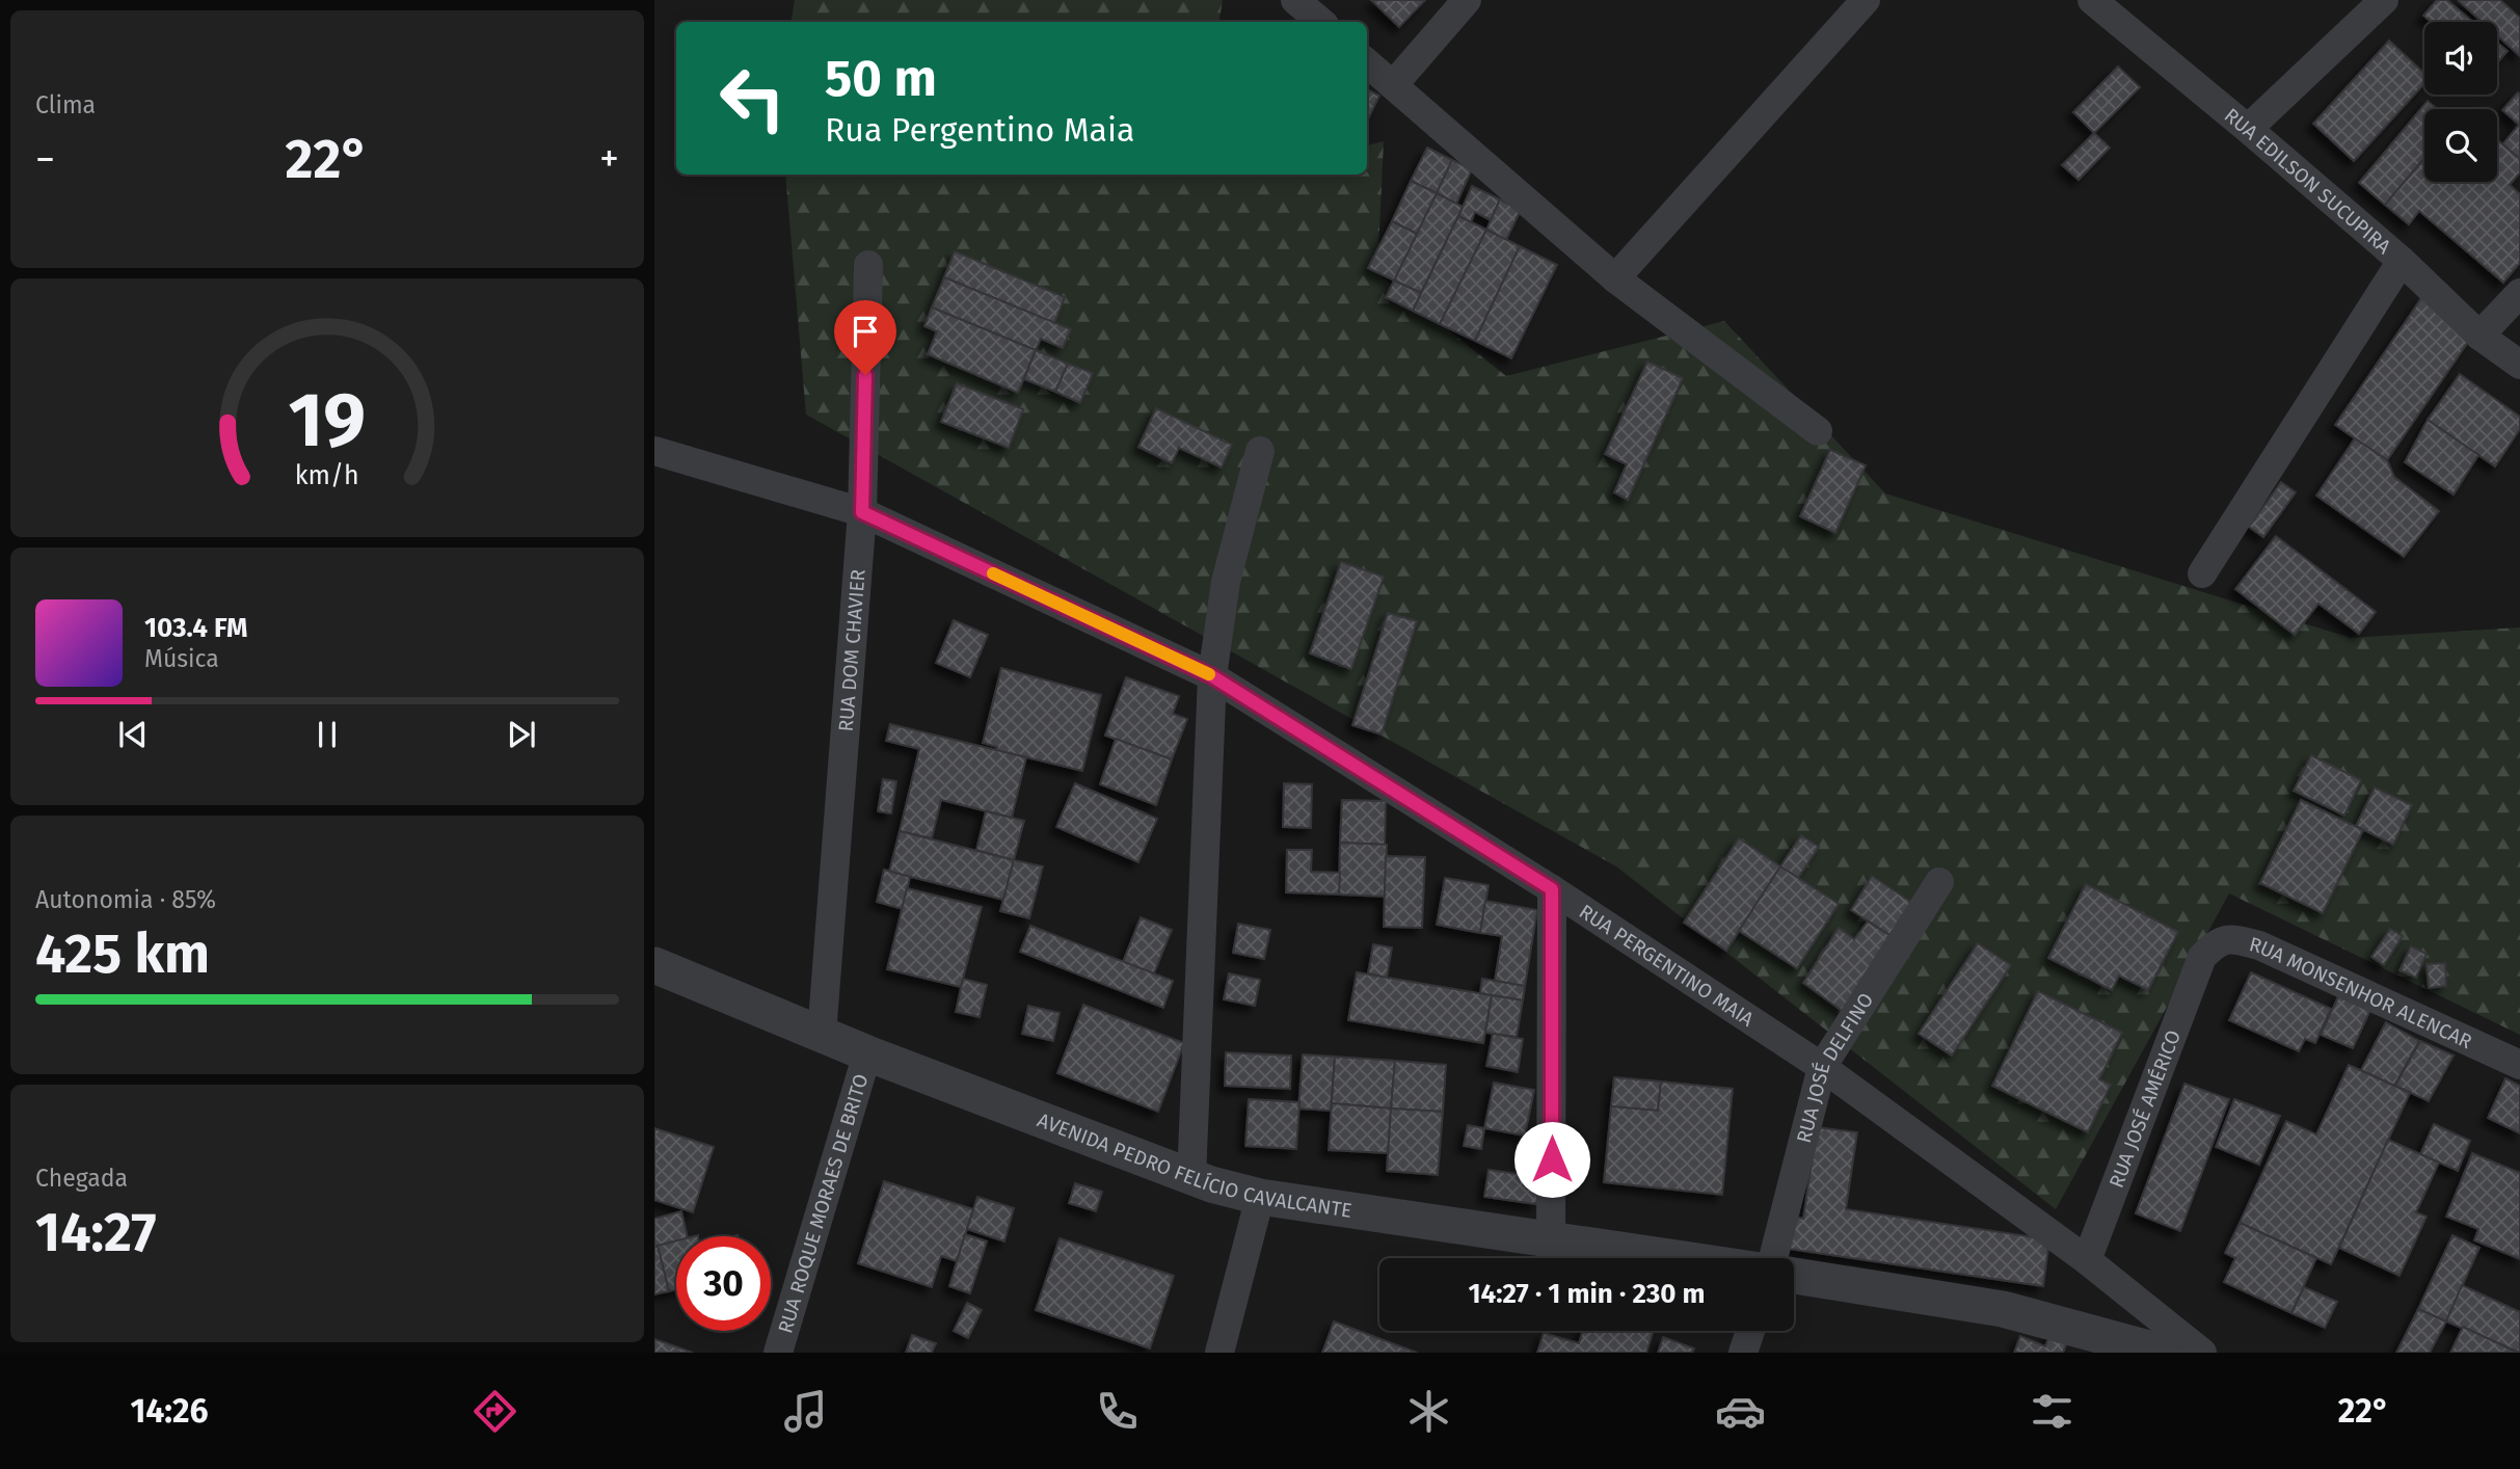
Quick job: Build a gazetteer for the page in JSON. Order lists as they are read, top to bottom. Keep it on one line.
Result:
{"streets":{"street":["RUA EDILSON SUCUPIRA","RUA DOM CHAVIER","RUA PERGENTINO MAIA","RUA MONSENHOR ALENCAR","RUA JOSÉ DELFINO","RUA JOSÉ AMÉRICO","AVENIDA PEDRO FELÍCIO CAVALCANTE","RUA ROQUE MORAES DE BRITO"]},"crossings":[["RUA DOM CHAVIER","RUA PERGENTINO MAIA"],["RUA DOM CHAVIER","AVENIDA PEDRO FELÍCIO CAVALCANTE"],["RUA PERGENTINO MAIA","RUA JOSÉ DELFINO"],["RUA PERGENTINO MAIA","RUA JOSÉ AMÉRICO"],["RUA MONSENHOR ALENCAR","RUA JOSÉ AMÉRICO"],["AVENIDA PEDRO FELÍCIO CAVALCANTE","RUA ROQUE MORAES DE BRITO"]],"page":{"tile":["Clima",["Autonomia · 85%","425 km"],["Chegada","14:27"]],"turn":["50 m","Rua Pergentino Maia"],"heat":["−","22°","+"],"song":["103.4 FM","Música"],"limit":"30","trip":"14:27 · 1 min · 230 m","tabs":["14:26","22°"],"gauge":["19","km/h"]}}
